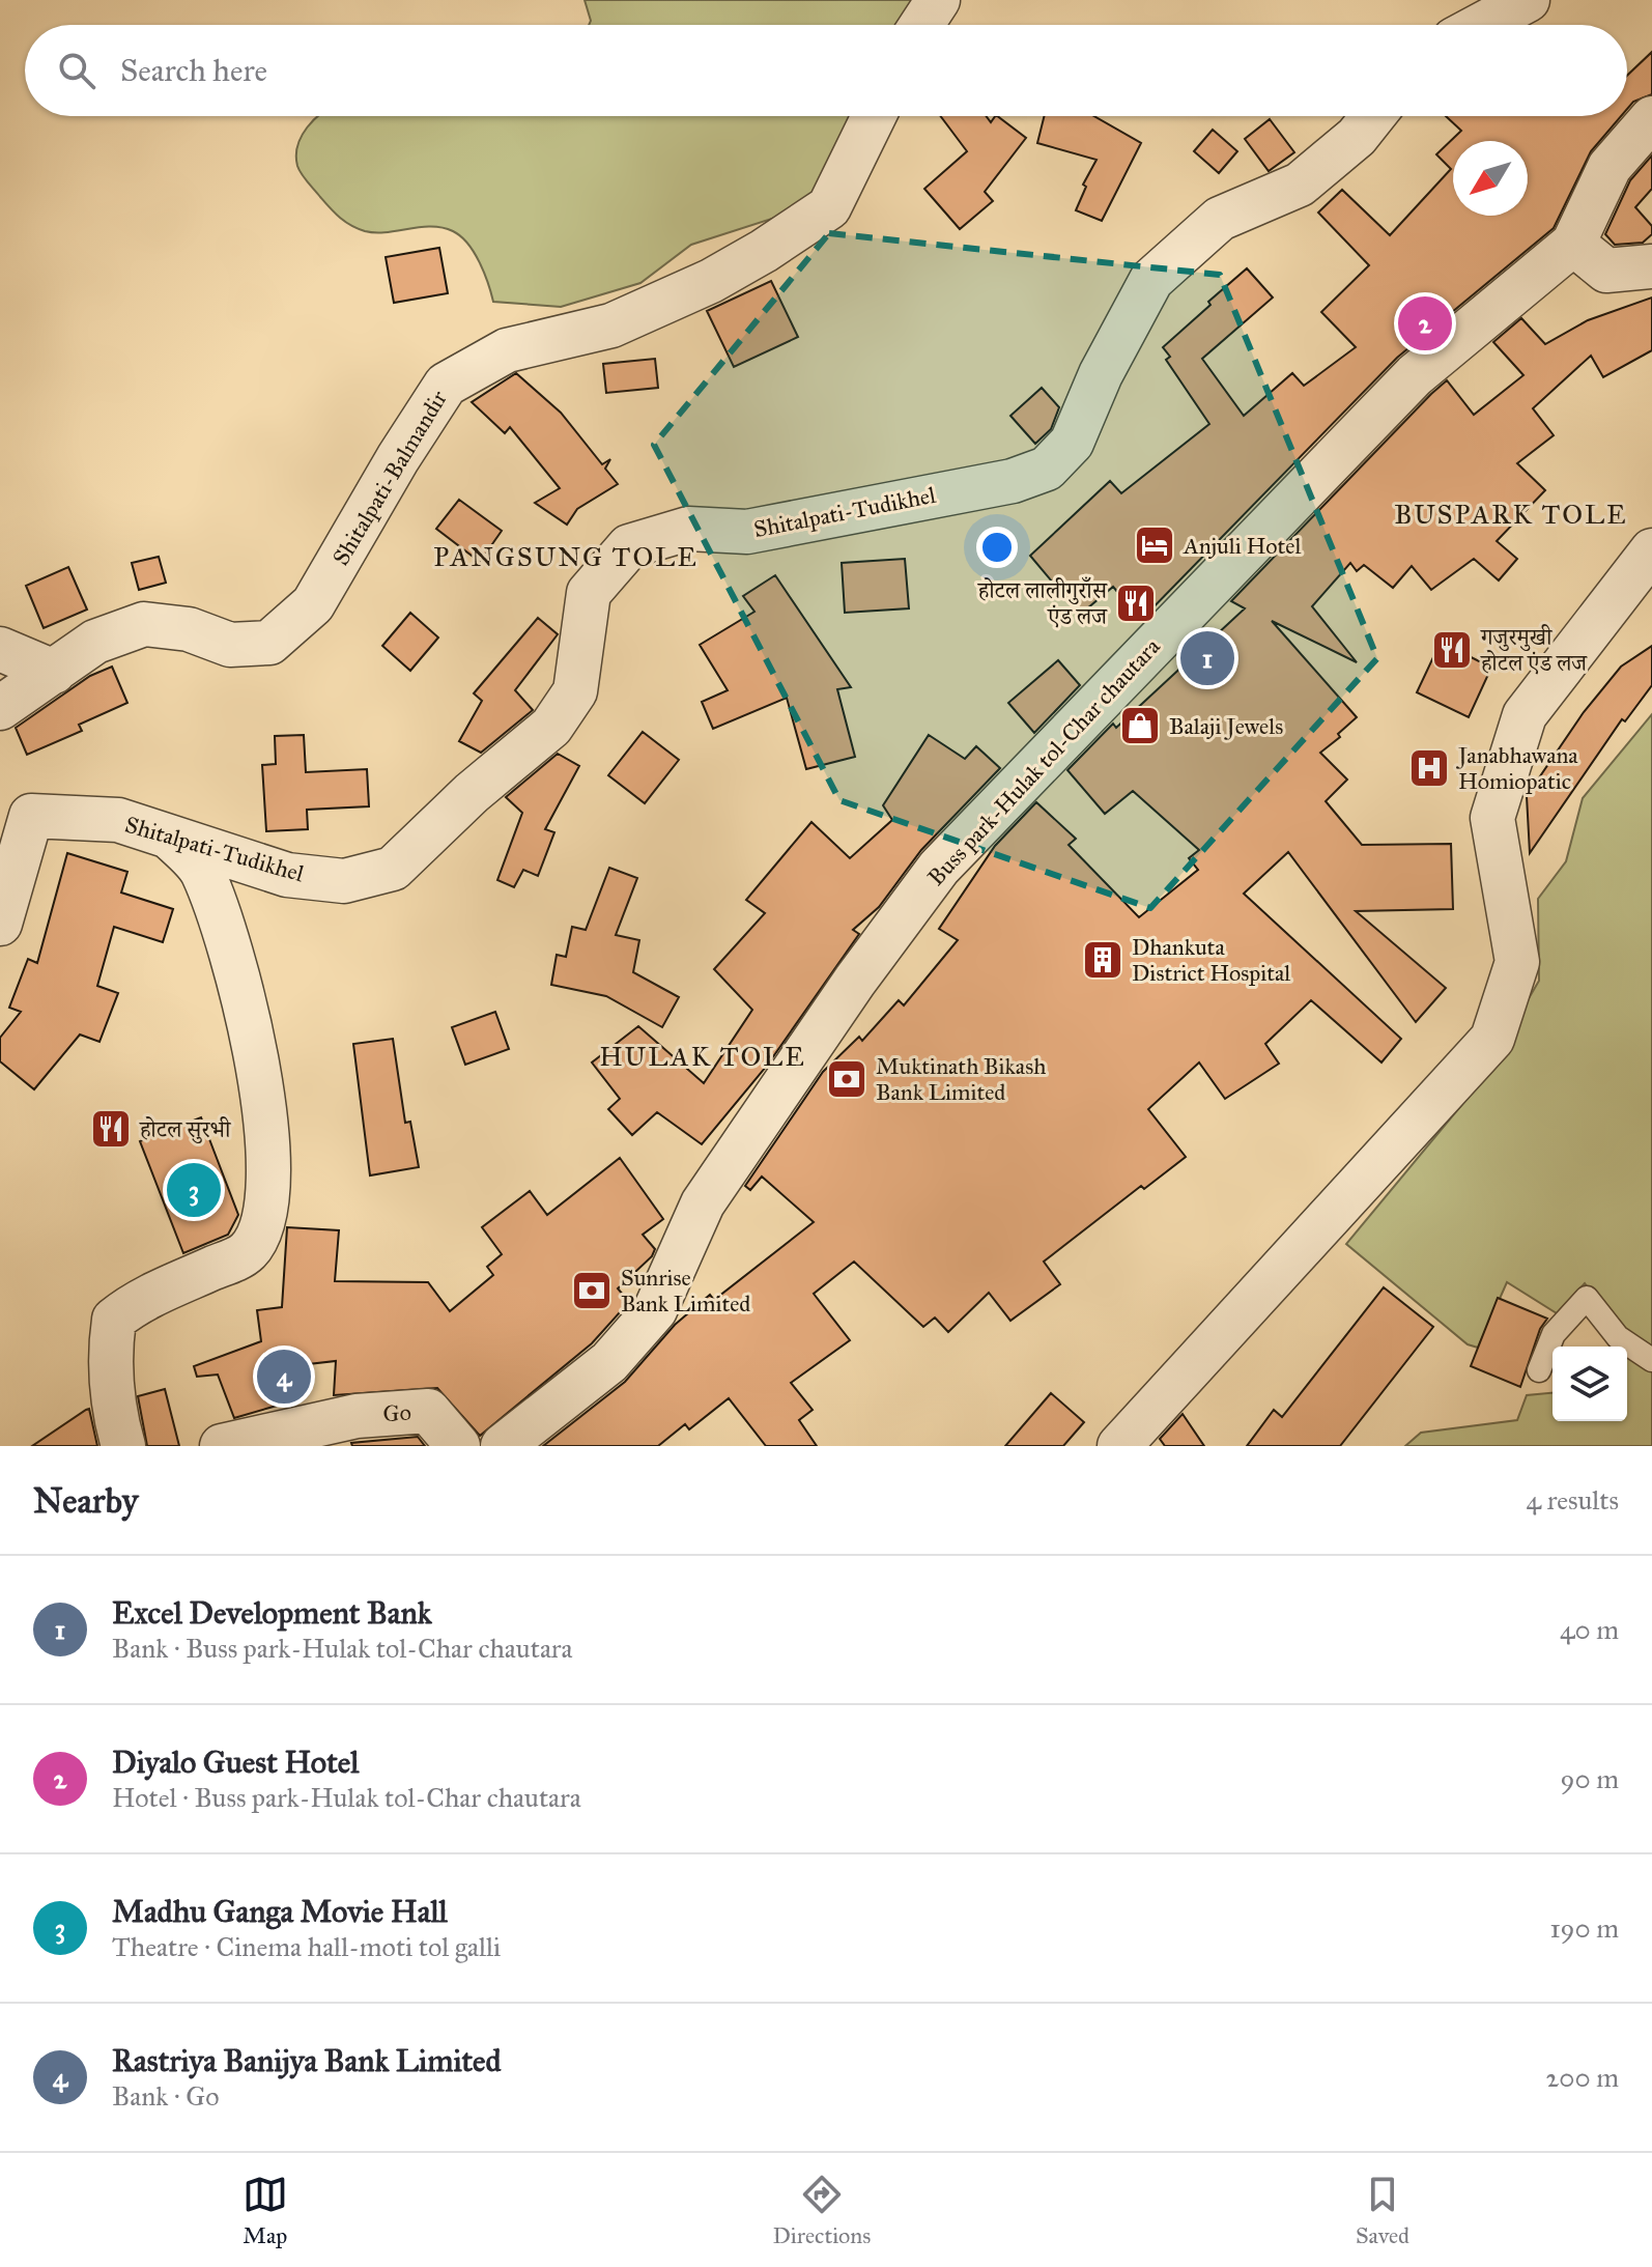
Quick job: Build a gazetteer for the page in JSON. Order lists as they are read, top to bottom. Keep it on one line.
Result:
{"streets":{"street":["Shitalpati-Balmandir","Shitalpati-Tudikhel","Buss park-Hulak tol-Char chautara","Go"]},"districts":["BUSPARK TOLE","PANGSUNG TOLE","HULAK TOLE"],"places":{"hotel":["Anjuli Hotel"],"restaurant":["होटल लालीगुराँस एंड लज","गजुरमुखी होटल एंड लज","होटल सुरभी"],"shop":["Balaji Jewels"],"hospital":["Janabhawana Homiopatic"],"building":["Dhankuta District Hospital"],"bank":["Muktinath Bikash Bank Limited","Sunrise Bank Limited"]},"north":"bottom left","page":{"search":"Search here","pins":["2","1","3","4"],"heading":["Nearby","4 results"],"list":[{"mark":"1","name":"Excel Development Bank","note":"Bank · Buss park-Hulak tol-Char chautara","value":"40 m"},{"mark":"2","name":"Diyalo Guest Hotel","note":"Hotel · Buss park-Hulak tol-Char chautara","value":"90 m"},{"mark":"3","name":"Madhu Ganga Movie Hall","note":"Theatre · Cinema hall-moti tol galli","value":"190 m"},{"mark":"4","name":"Rastriya Banijya Bank Limited","note":"Bank · Go","value":"200 m"}],"nav":["Map","Directions","Saved"]}}
